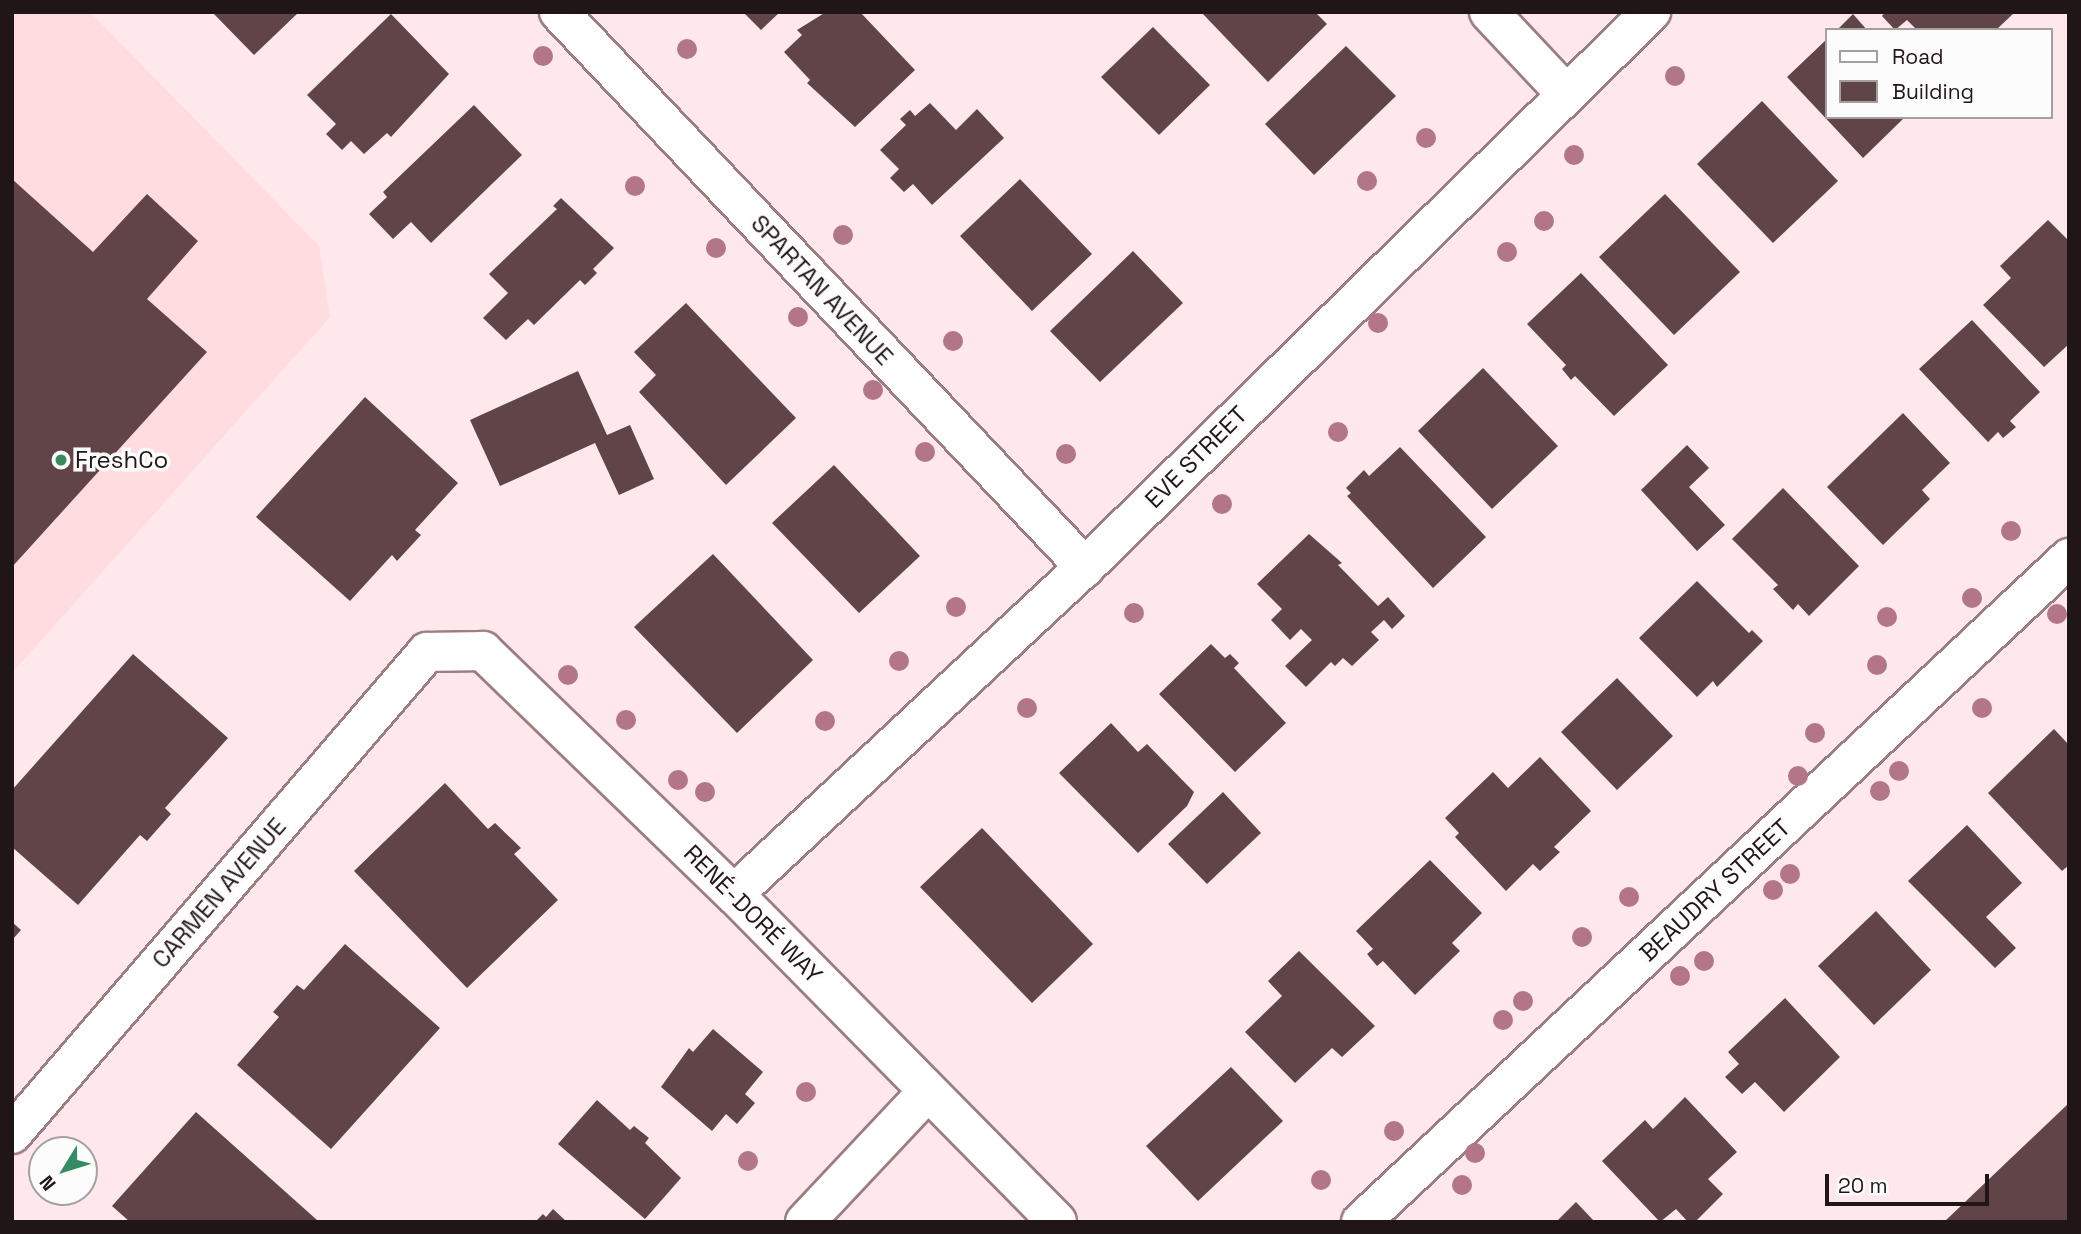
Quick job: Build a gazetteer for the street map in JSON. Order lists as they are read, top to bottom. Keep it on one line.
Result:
{"streets":{"street":["SPARTAN AVENUE","EVE STREET","BEAUDRY STREET","CARMEN AVENUE","RENÉ-DORÉ WAY"]},"crossings":[["SPARTAN AVENUE","EVE STREET"],["EVE STREET","RENÉ-DORÉ WAY"],["CARMEN AVENUE","RENÉ-DORÉ WAY"]],"places":["FreshCo"],"legend":["Road","Building"],"scale_bar":"20 m","north":"bottom left"}
